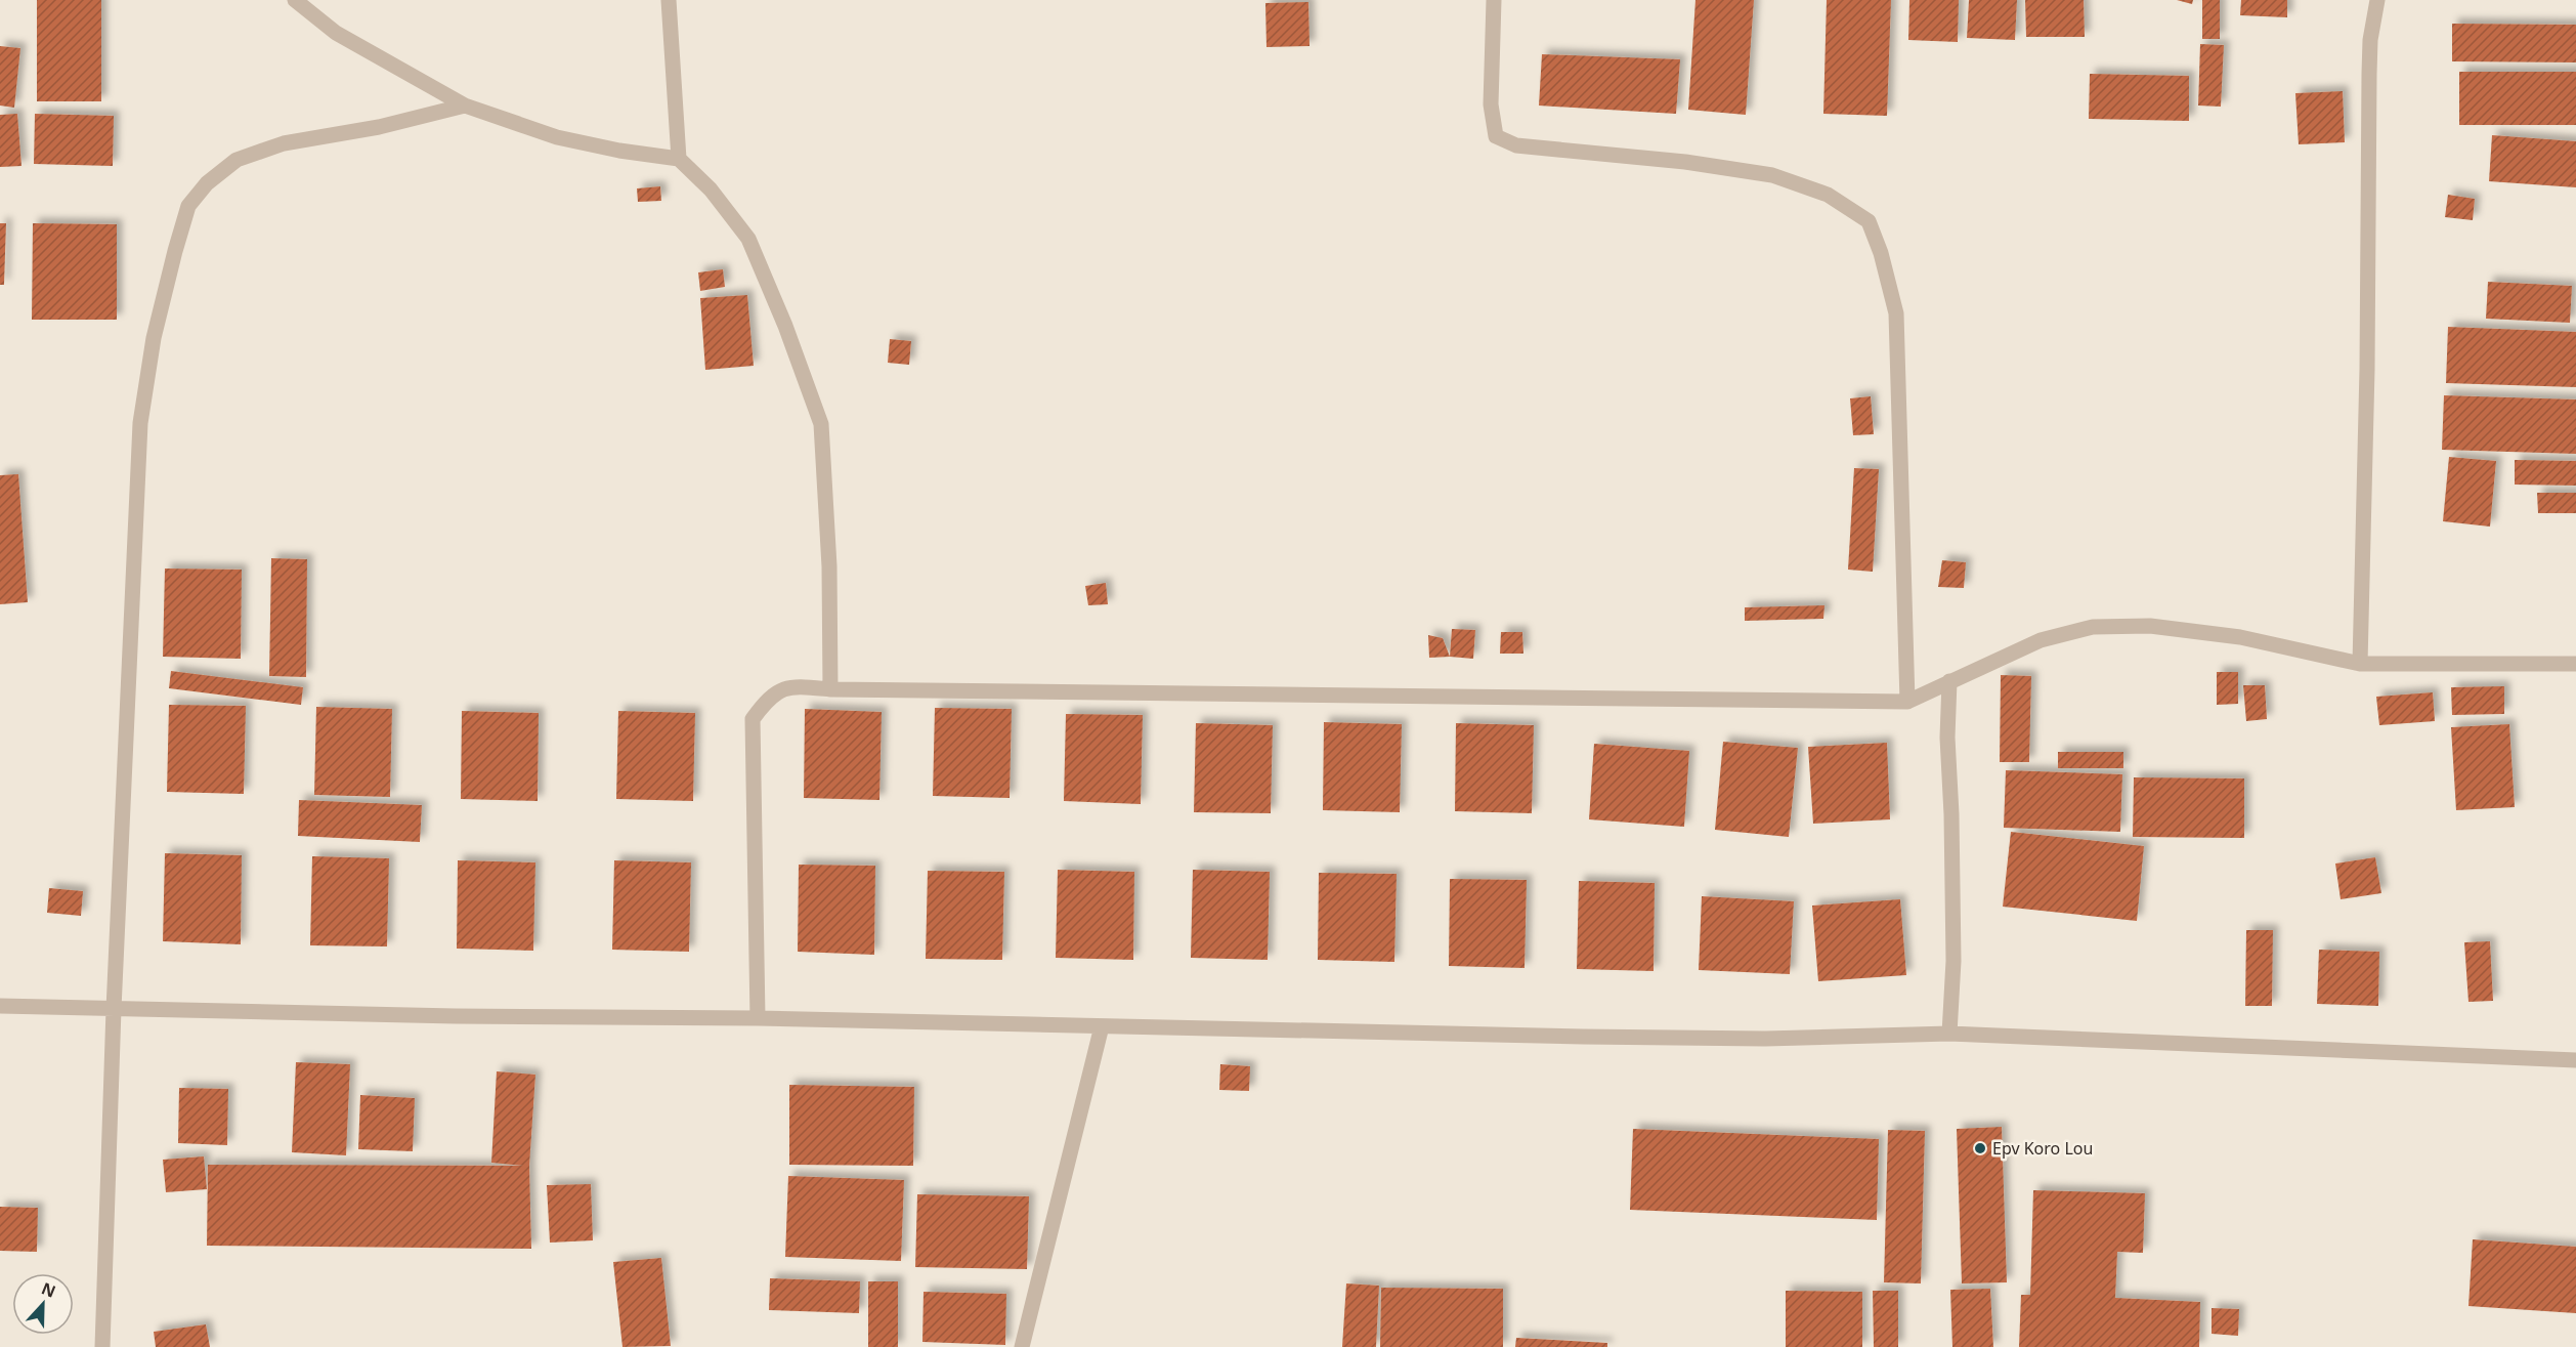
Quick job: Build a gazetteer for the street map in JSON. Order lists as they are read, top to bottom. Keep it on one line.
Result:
{"places":["Epv Koro Lou"],"north":"top"}
